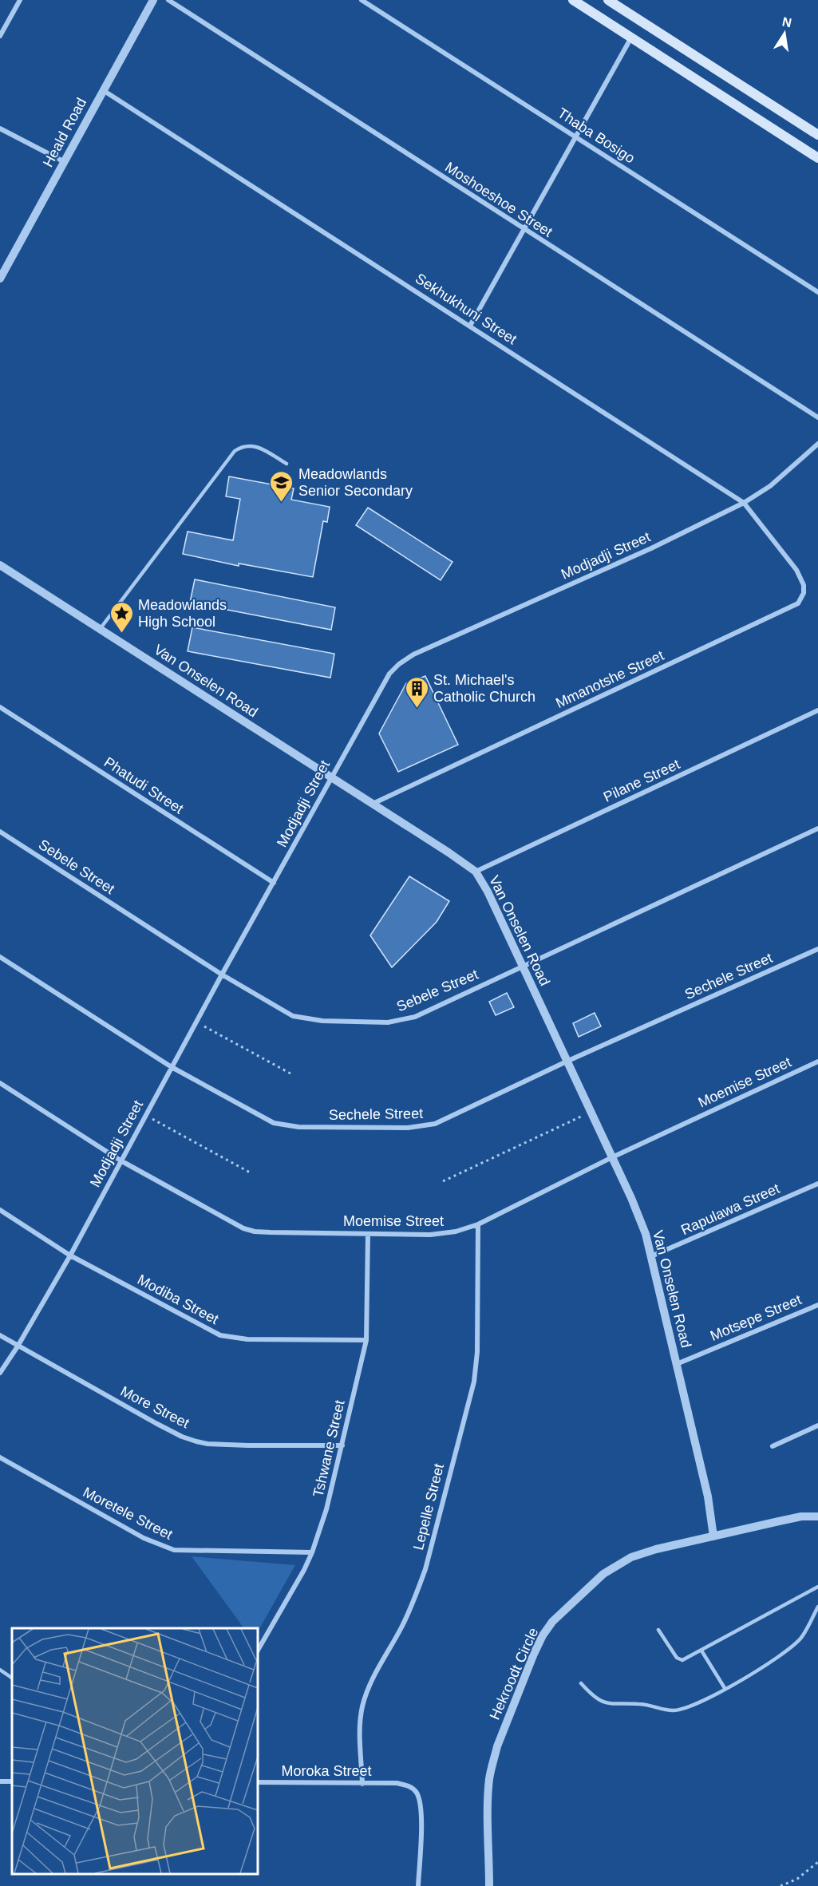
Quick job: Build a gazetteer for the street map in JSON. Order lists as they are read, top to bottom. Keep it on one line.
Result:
{"streets":{"street":["Heald Road","Thaba Bosigo","Moshoeshoe Street","Sekhukhuni Street","Modjadji Street","Mmanotshe Street","Van Onselen Road","Pilane Street","Phatudi Street","Sebele Street","Sechele Street","Moemise Street","Rapulawa Street","Modiba Street","Motsepe Street","More Street","Tshwane Street","Lepelle Street","Moretele Street","Hekroodt Circle","Moroka Street"]},"crossings":[["Heald Road","Sekhukhuni Street"],["Sekhukhuni Street","Modjadji Street"],["Sekhukhuni Street","Mmanotshe Street"],["Modjadji Street","Van Onselen Road"],["Modjadji Street","Phatudi Street"],["Modjadji Street","Sebele Street"],["Modjadji Street","Sechele Street"],["Modjadji Street","Moemise Street"],["Modjadji Street","Modiba Street"],["Modjadji Street","More Street"],["Mmanotshe Street","Van Onselen Road"],["Van Onselen Road","Pilane Street"],["Van Onselen Road","Sebele Street"],["Van Onselen Road","Sechele Street"],["Van Onselen Road","Moemise Street"],["Van Onselen Road","Rapulawa Street"],["Van Onselen Road","Motsepe Street"],["Van Onselen Road","Hekroodt Circle"],["Moemise Street","Tshwane Street"],["Moemise Street","Lepelle Street"],["Modiba Street","Tshwane Street"],["More Street","Tshwane Street"],["Tshwane Street","Moretele Street"],["Lepelle Street","Moroka Street"]],"places":{"school or university":["Meadowlands Senior Secondary"],"place":["Meadowlands High School"],"building":["St. Michael's Catholic Church"]},"north":"top"}
